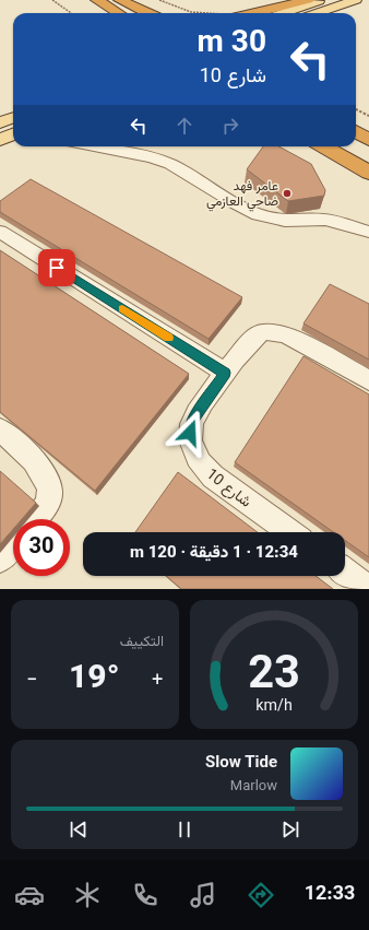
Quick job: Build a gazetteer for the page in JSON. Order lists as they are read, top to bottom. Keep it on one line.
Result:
{"streets":{"street":["شارع 10"]},"places":["عامر فهد ضاحي العازمي"],"page":{"turn":["30 m","شارع 10"],"limit":"30","trip":"12:34 · 1 دقيقة · 120 m","tile":"التكييف","heat":["−","19°","+"],"song":["Slow Tide","Marlow"],"tabs":"12:33","gauge":["23","km/h"]}}
